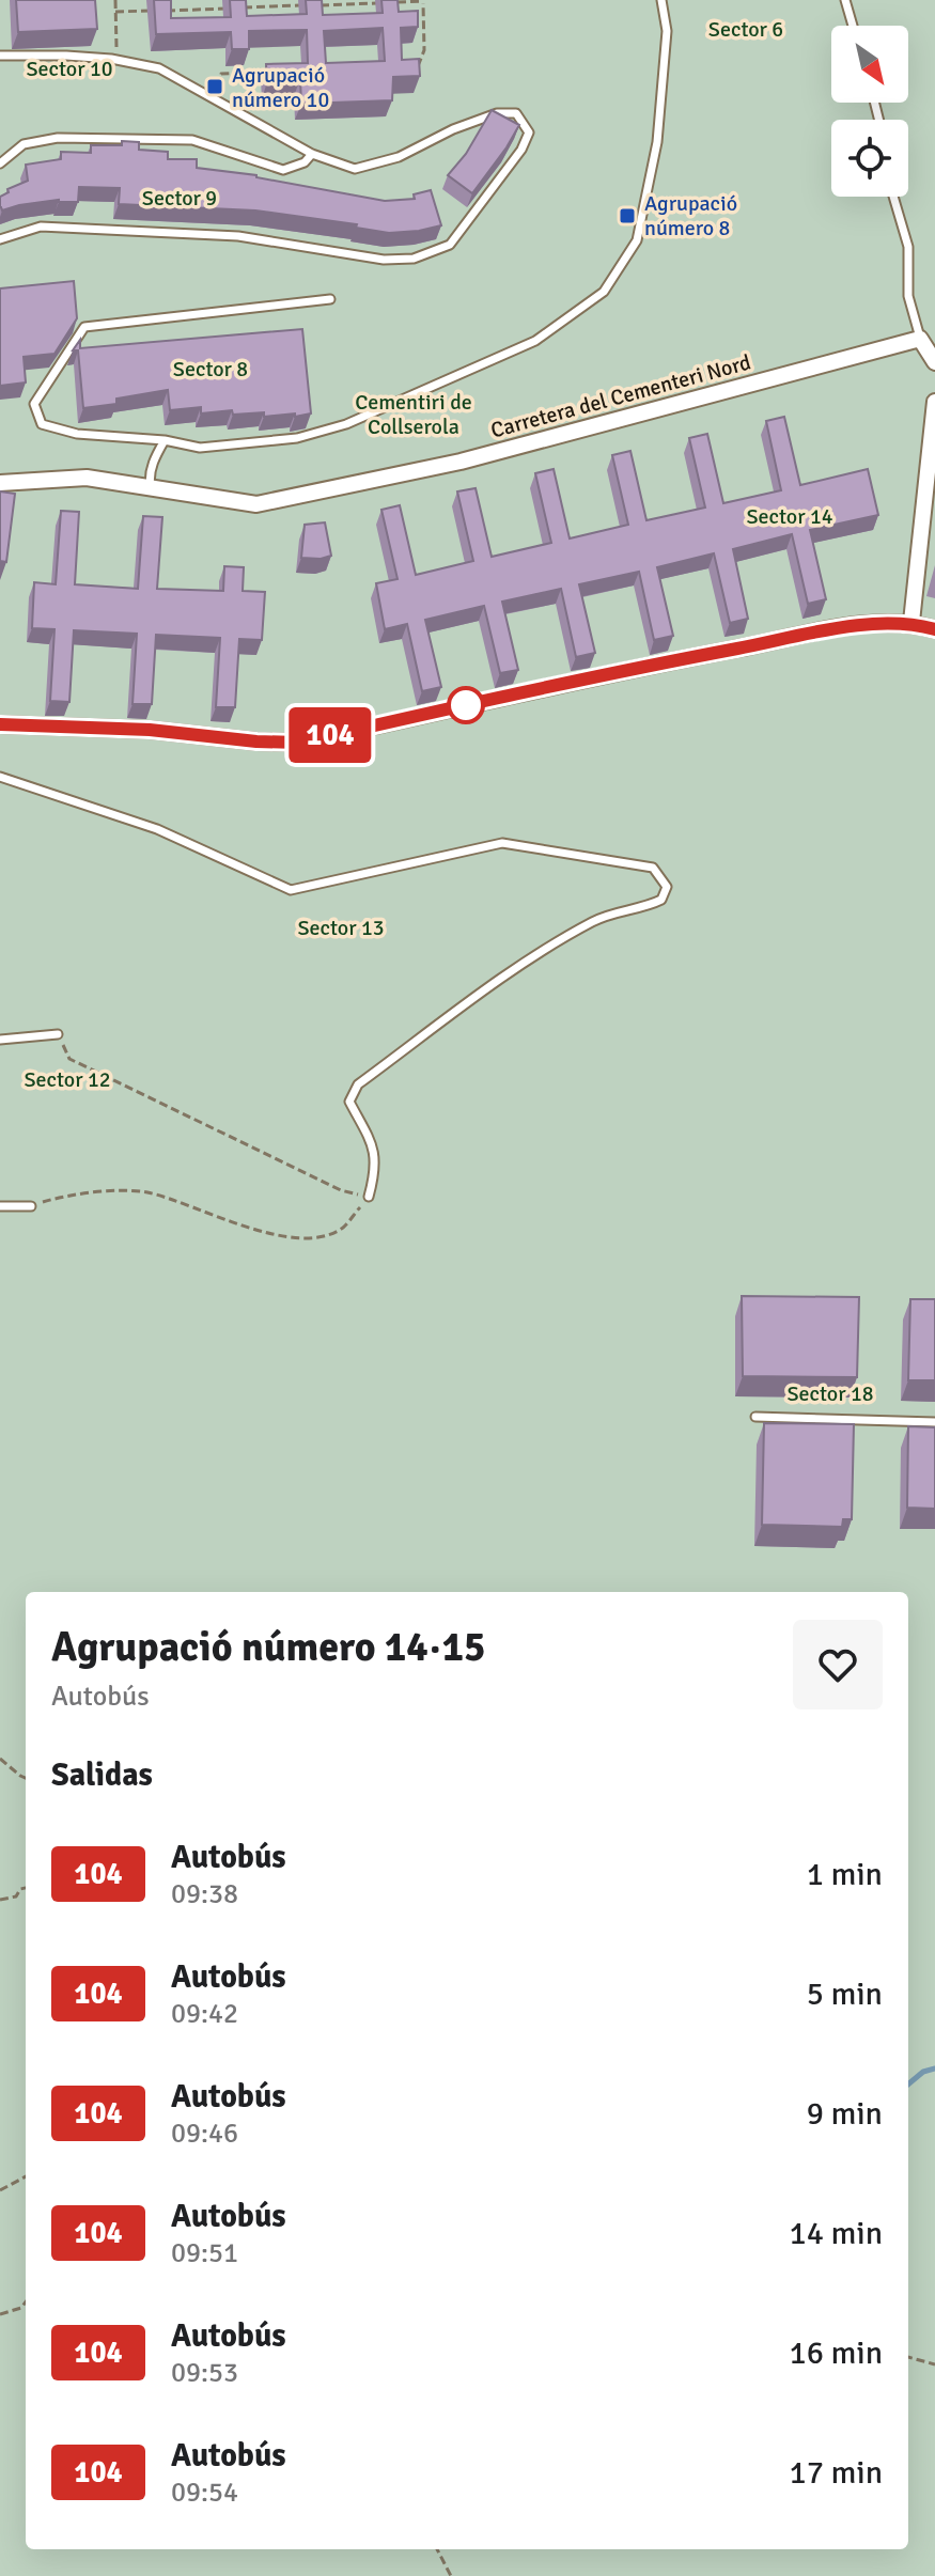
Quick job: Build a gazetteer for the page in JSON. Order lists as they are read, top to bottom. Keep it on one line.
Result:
{"streets":{"street":["Carretera del Cementeri Nord"]},"parks":["Sector 6","Sector 10","Sector 9","Sector 8","Cementiri de Collserola","Sector 14","Sector 13","Sector 12","Sector 18"],"places":{"transit":["Agrupació número 10","Agrupació número 8"]},"lines":["bus line 104"],"north":"bottom right","page":{"on_map":"104","heading":[["Agrupació número 14·15","Autobús"],"Salidas"],"list":[{"mark":"104","name":"Autobús","note":"09:38","value":"1 min"},{"mark":"104","name":"Autobús","note":"09:42","value":"5 min"},{"mark":"104","name":"Autobús","note":"09:46","value":"9 min"},{"mark":"104","name":"Autobús","note":"09:51","value":"14 min"},{"mark":"104","name":"Autobús","note":"09:53","value":"16 min"},{"mark":"104","name":"Autobús","note":"09:54","value":"17 min"}]}}
